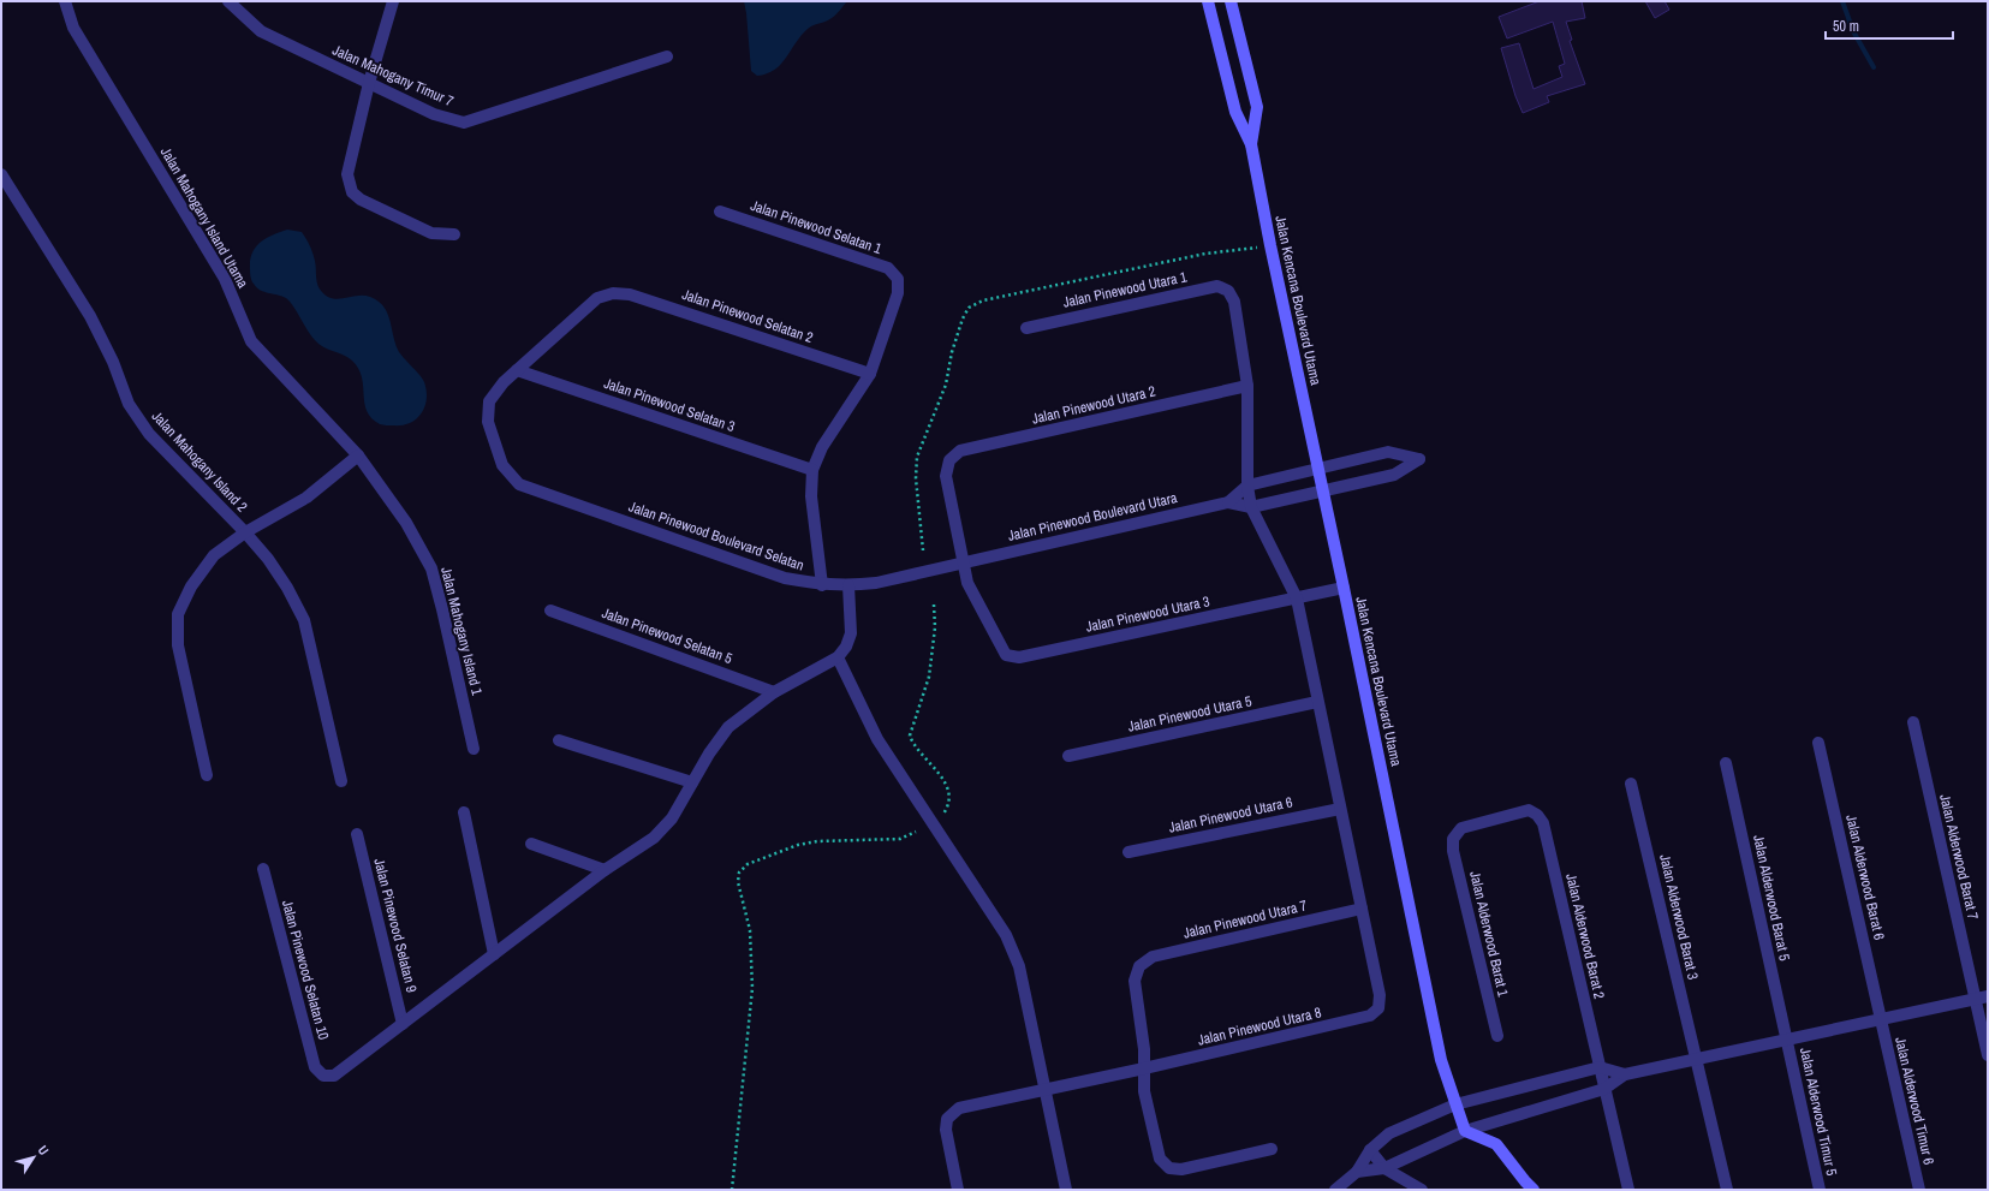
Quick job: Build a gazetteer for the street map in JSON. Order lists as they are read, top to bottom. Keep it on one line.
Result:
{"streets":{"street":["Jalan Mahogany Timur 7","Jalan Mahogany Island Utama","Jalan Pinewood Selatan 1","Jalan Pinewood Utara 1","Jalan Kencana Boulevard Utama","Jalan Pinewood Selatan 2","Jalan Pinewood Selatan 3","Jalan Pinewood Utara 2","Jalan Mahogany Island 2","Jalan Pinewood Boulevard Utara","Jalan Pinewood Boulevard Selatan","Jalan Pinewood Utara 3","Jalan Mahogany Island 1","Jalan Pinewood Selatan 5","Jalan Pinewood Utara 5","Jalan Pinewood Utara 6","Jalan Alderwood Barat 7","Jalan Alderwood Barat 6","Jalan Alderwood Barat 5","Jalan Alderwood Barat 3","Jalan Pinewood Utara 7","Jalan Pinewood Selatan 9","Jalan Alderwood Barat 1","Jalan Alderwood Barat 2","Jalan Pinewood Selatan 10","Jalan Pinewood Utara 8","Jalan Alderwood Timur 6","Jalan Alderwood Timur 5"]},"crossings":[["Jalan Mahogany Island Utama","Jalan Mahogany Island 1"],["Jalan Pinewood Selatan 1","Jalan Pinewood Selatan 2"],["Jalan Pinewood Utara 1","Jalan Pinewood Utara 2"],["Jalan Kencana Boulevard Utama","Jalan Pinewood Boulevard Utara"],["Jalan Kencana Boulevard Utama","Jalan Pinewood Utara 3"],["Jalan Pinewood Selatan 2","Jalan Pinewood Selatan 3"],["Jalan Pinewood Selatan 2","Jalan Pinewood Boulevard Selatan"],["Jalan Pinewood Selatan 3","Jalan Pinewood Boulevard Selatan"],["Jalan Pinewood Utara 2","Jalan Pinewood Boulevard Utara"],["Jalan Pinewood Utara 2","Jalan Pinewood Boulevard Selatan"],["Jalan Pinewood Utara 2","Jalan Pinewood Utara 3"],["Jalan Pinewood Boulevard Utara","Jalan Pinewood Boulevard Selatan"],["Jalan Pinewood Boulevard Utara","Jalan Pinewood Utara 3"],["Jalan Pinewood Boulevard Selatan","Jalan Pinewood Utara 3"],["Jalan Alderwood Barat 6","Jalan Alderwood Timur 6"],["Jalan Alderwood Barat 5","Jalan Alderwood Timur 5"],["Jalan Pinewood Utara 7","Jalan Pinewood Utara 8"],["Jalan Pinewood Selatan 9","Jalan Pinewood Selatan 10"],["Jalan Alderwood Barat 1","Jalan Alderwood Barat 2"]],"scale_bar":"50 m","north":"top right"}
